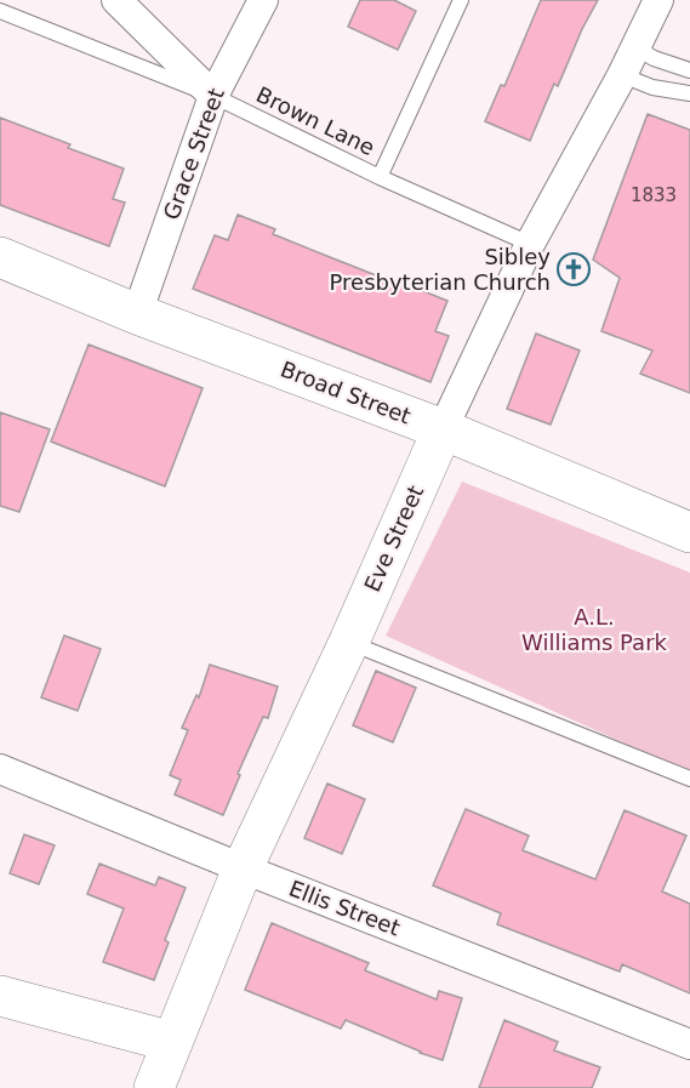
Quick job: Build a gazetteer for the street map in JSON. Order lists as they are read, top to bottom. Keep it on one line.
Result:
{"streets":{"main road":["Broad Street","Eve Street"],"street":["Grace Street","Ellis Street"],"lane":["Brown Lane"]},"crossings":[["Brown Lane","Grace Street"],["Brown Lane","Eve Street"],["Grace Street","Broad Street"],["Broad Street","Eve Street"],["Eve Street","Ellis Street"]],"parks":["A.L. Williams Park"],"places":{"church":["Sibley Presbyterian Church"]},"house_numbers":["1833"]}
